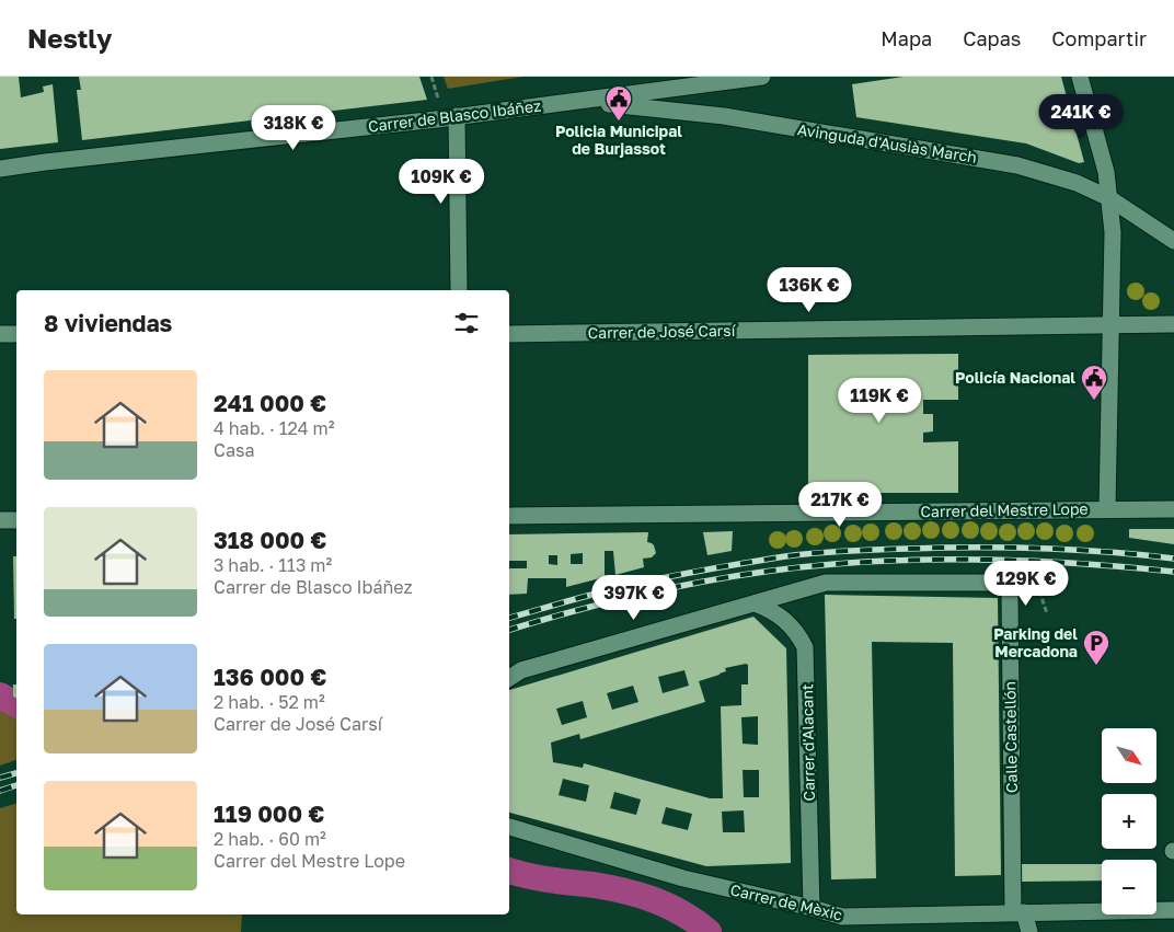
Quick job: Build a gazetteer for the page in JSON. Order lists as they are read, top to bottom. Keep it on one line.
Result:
{"streets":{"street":["Carrer de Blasco Ibáñez","Avinguda d'Ausiàs March","Carrer de José Carsí","Carrer del Mestre Lope","Calle Castellón","Carrer d'Alacant","Carrer de Mèxic"]},"crossings":[["Carrer de Blasco Ibáñez","Avinguda d'Ausiàs March"],["Calle Castellón","Carrer d'Alacant"],["Calle Castellón","Carrer de Mèxic"],["Carrer d'Alacant","Carrer de Mèxic"]],"places":{"public building":["Policia Municipal de Burjassot","Policía Nacional"],"parking":["Parking del Mercadona"]},"north":"bottom right","page":{"header":"Nestly","nav":["Mapa","Capas","Compartir"],"price":["241K €","318K €","109K €","136K €","119K €","217K €","129K €","397K €"],"heading":"8 viviendas","list":[{"name":"241 000 €","note":"4 hab. · 124 m² · Casa"},{"name":"318 000 €","note":"3 hab. · 113 m² · Carrer de Blasco Ibáñez"},{"name":"136 000 €","note":"2 hab. · 52 m² · Carrer de José Carsí"},{"name":"119 000 €","note":"2 hab. · 60 m² · Carrer del Mestre Lope"}],"map_buttons":["+","−"]}}
